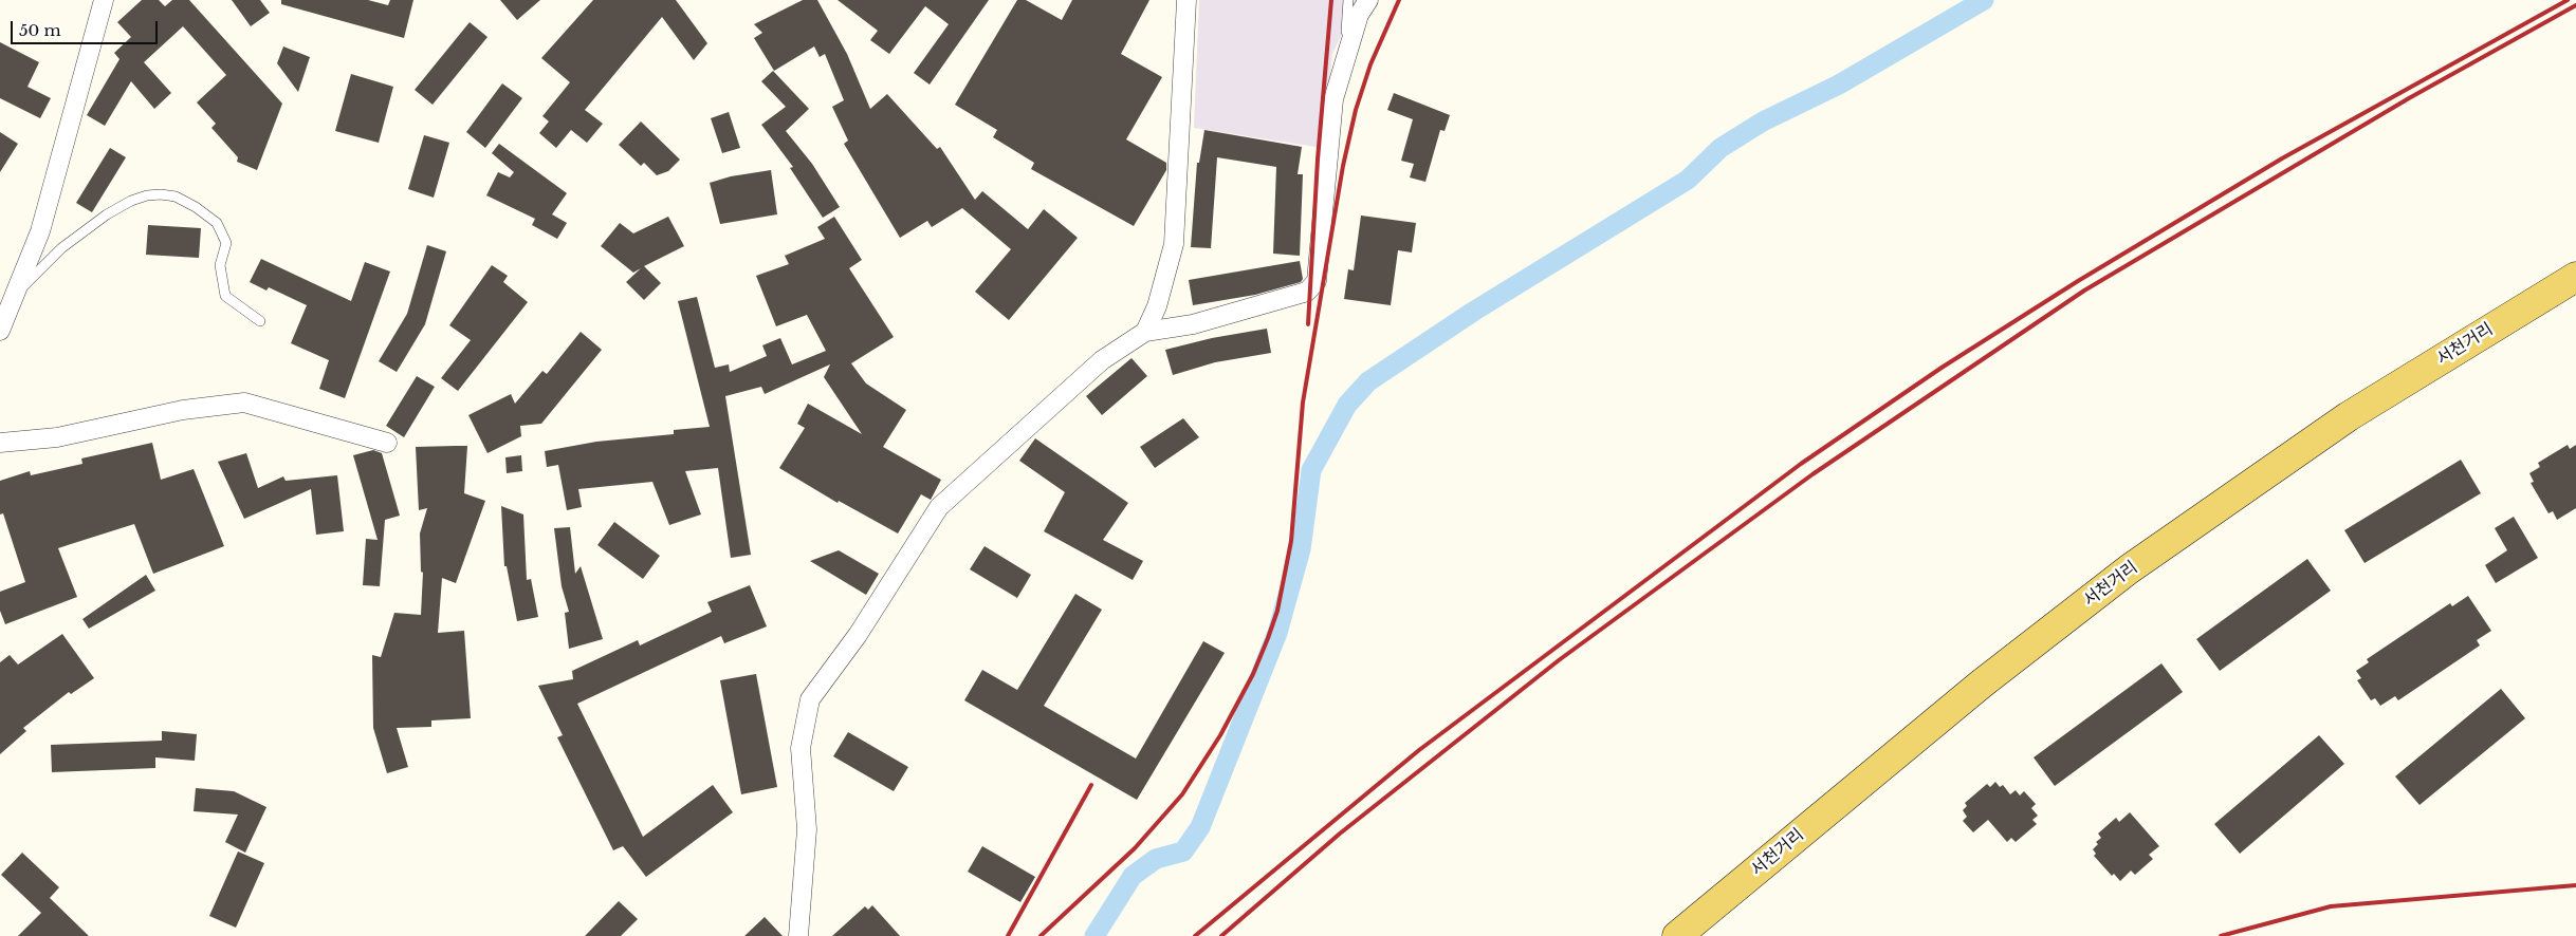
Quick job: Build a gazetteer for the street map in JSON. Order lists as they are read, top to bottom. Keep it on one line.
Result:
{"streets":{"main road":["서천거리"]},"scale_bar":"50 m"}
